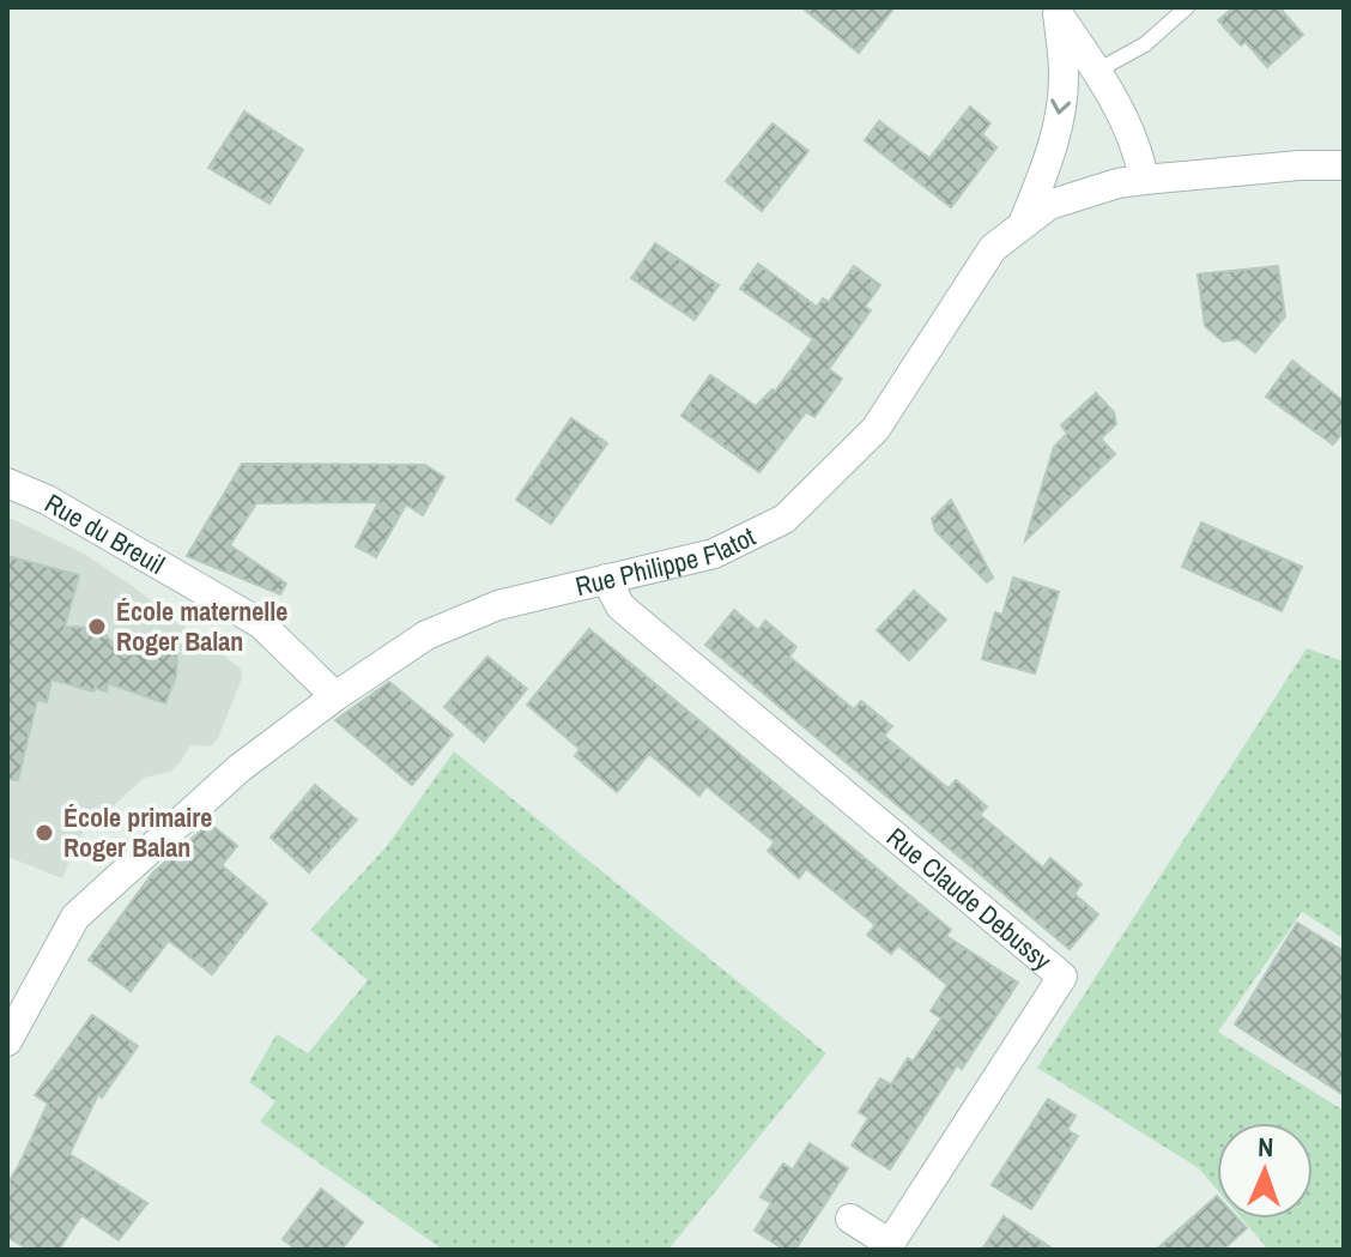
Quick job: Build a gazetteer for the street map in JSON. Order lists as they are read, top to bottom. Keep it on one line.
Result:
{"streets":{"street":["Rue du Breuil","Rue Philippe Flatot","Rue Claude Debussy"]},"crossings":[["Rue du Breuil","Rue Philippe Flatot"],["Rue Philippe Flatot","Rue Claude Debussy"]],"places":["École maternelle Roger Balan","École primaire Roger Balan"],"north":"top"}
